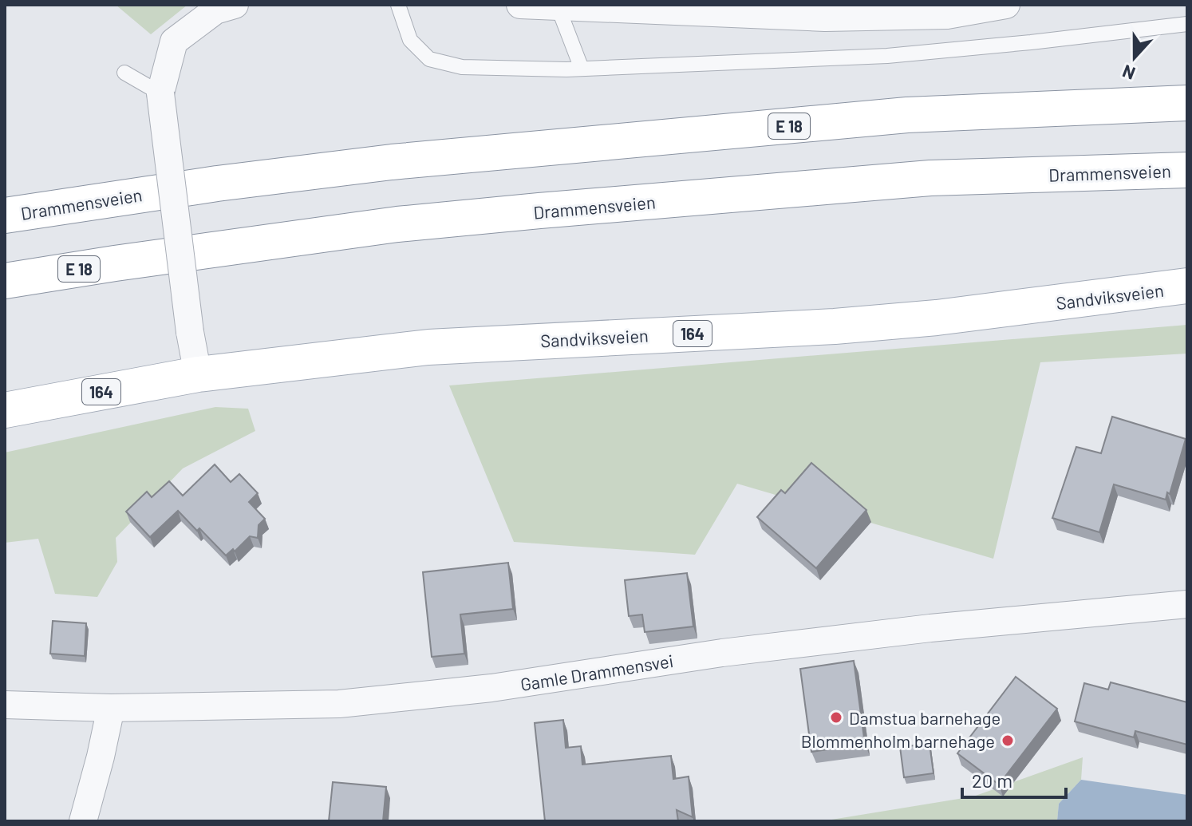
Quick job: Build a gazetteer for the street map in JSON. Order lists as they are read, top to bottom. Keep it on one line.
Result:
{"streets":{"main road":["E 18","Drammensveien","Sandviksveien","164"],"street":["Gamle Drammensvei"]},"places":["Damstua barnehage","Blommenholm barnehage"],"scale_bar":"20 m","north":"bottom"}
